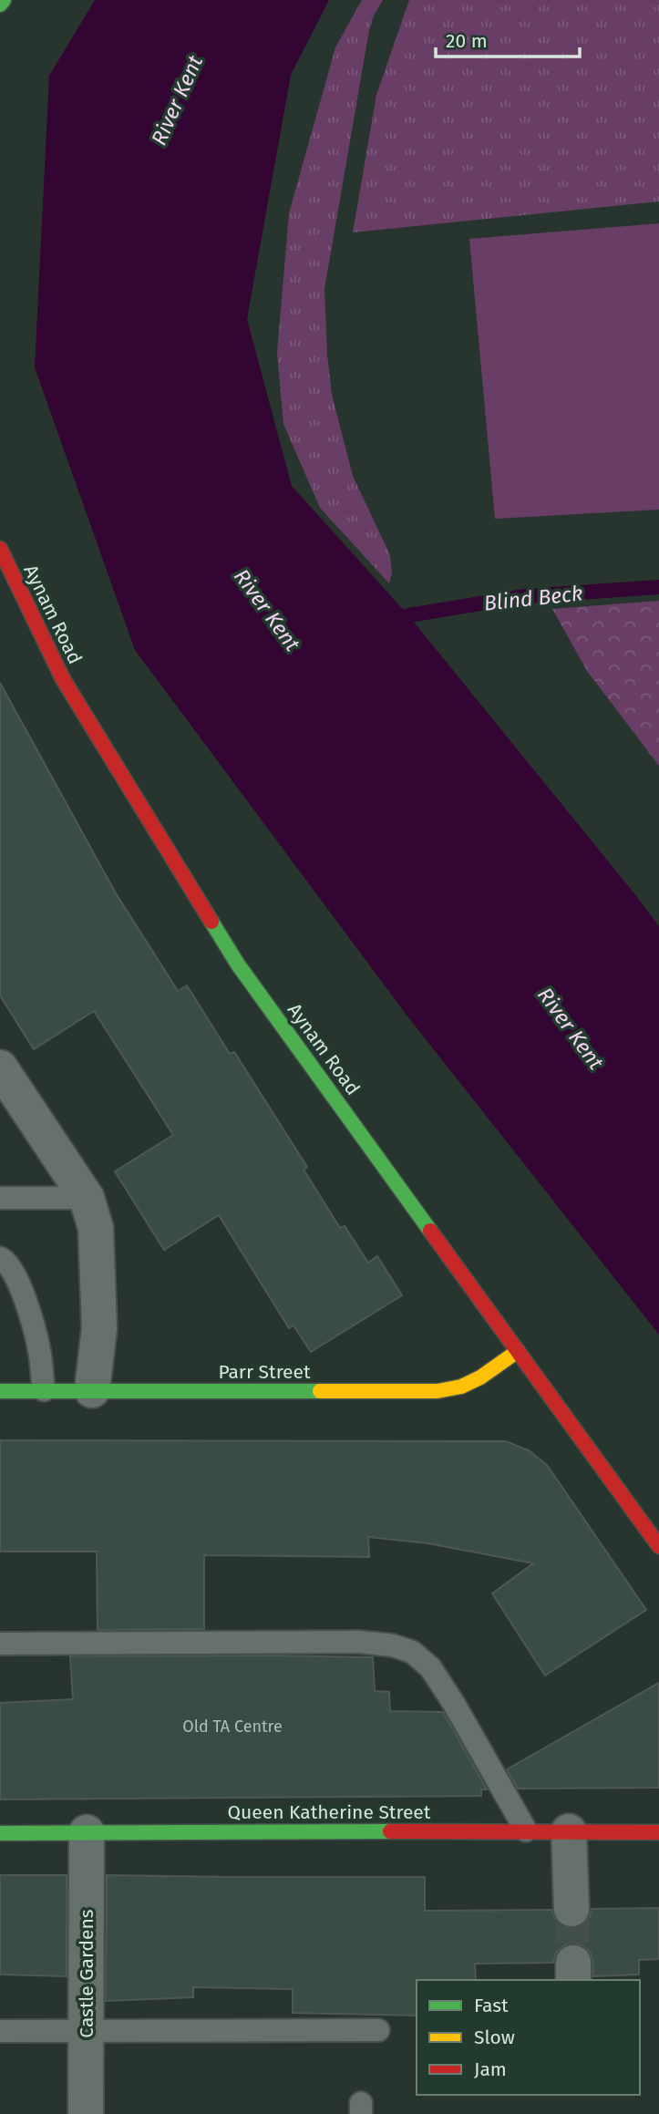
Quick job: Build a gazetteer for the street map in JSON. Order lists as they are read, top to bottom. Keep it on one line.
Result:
{"streets":{"main road":["Aynam Road","Parr Street","Queen Katherine Street"],"street":["Castle Gardens"]},"crossings":[["Aynam Road","Parr Street"],["Queen Katherine Street","Castle Gardens"]],"water":["River Kent","Blind Beck"],"house_numbers":["Old TA Centre"],"legend":["Fast","Slow","Jam"],"scale_bar":"20 m"}
